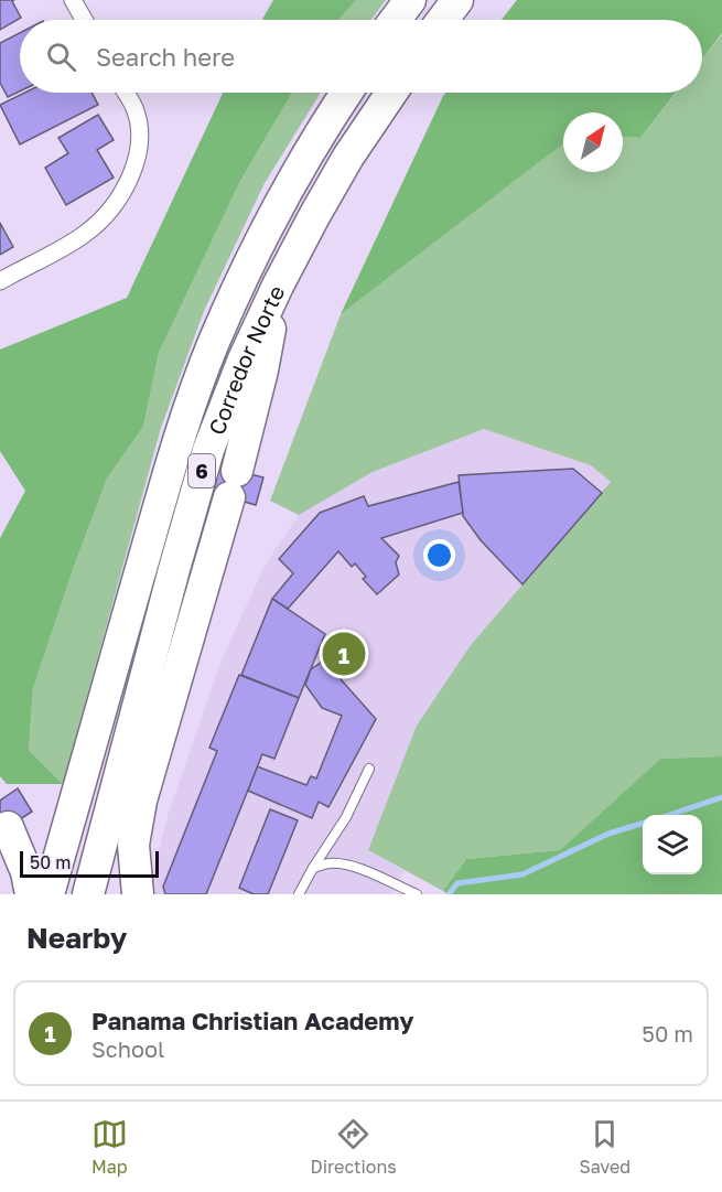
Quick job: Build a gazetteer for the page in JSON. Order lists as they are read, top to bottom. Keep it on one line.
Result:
{"streets":{"highway":["Corredor Norte","6"]},"scale_bar":"50 m","north":"top right","page":{"search":"Search here","pins":"1","scale":"50 m","heading":"Nearby","list":[{"mark":"1","name":"Panama Christian Academy","note":"School","value":"50 m"}],"nav":["Map","Directions","Saved"]}}
